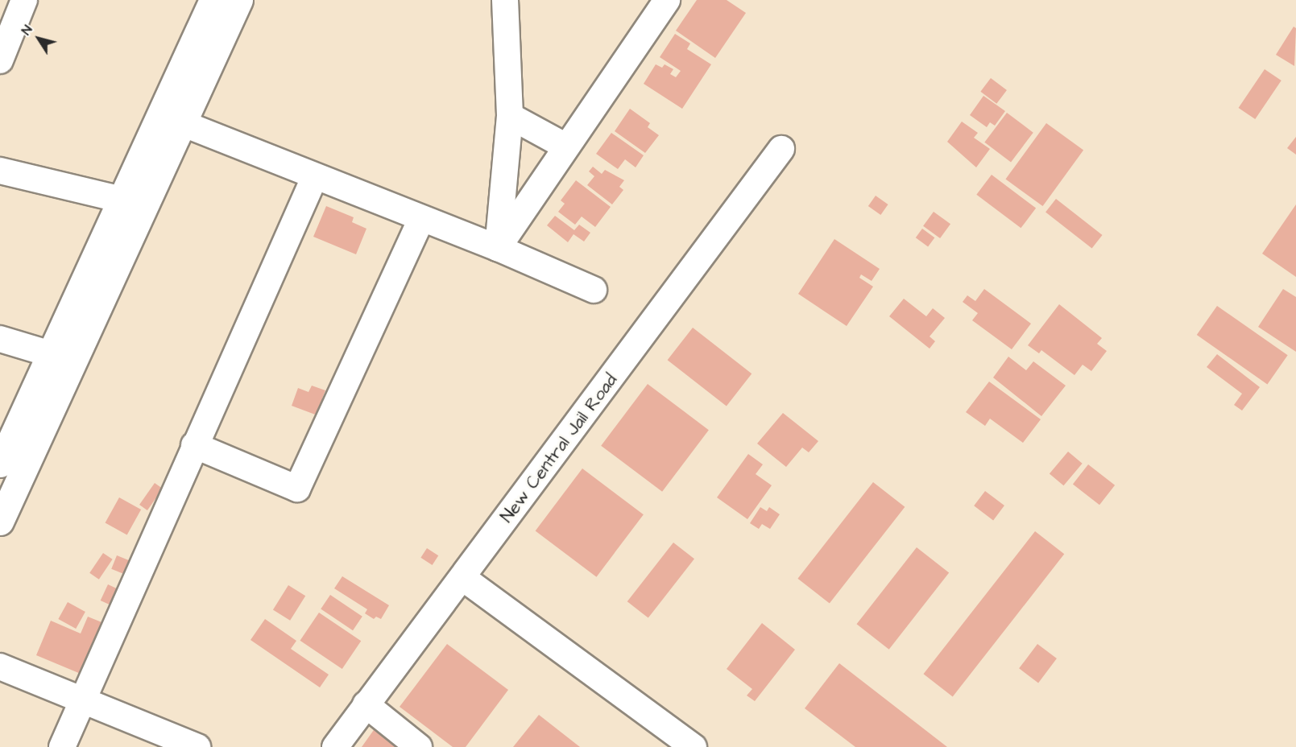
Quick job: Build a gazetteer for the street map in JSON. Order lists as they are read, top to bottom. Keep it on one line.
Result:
{"streets":{"street":["New Central Jail Road"]},"north":"top left"}
